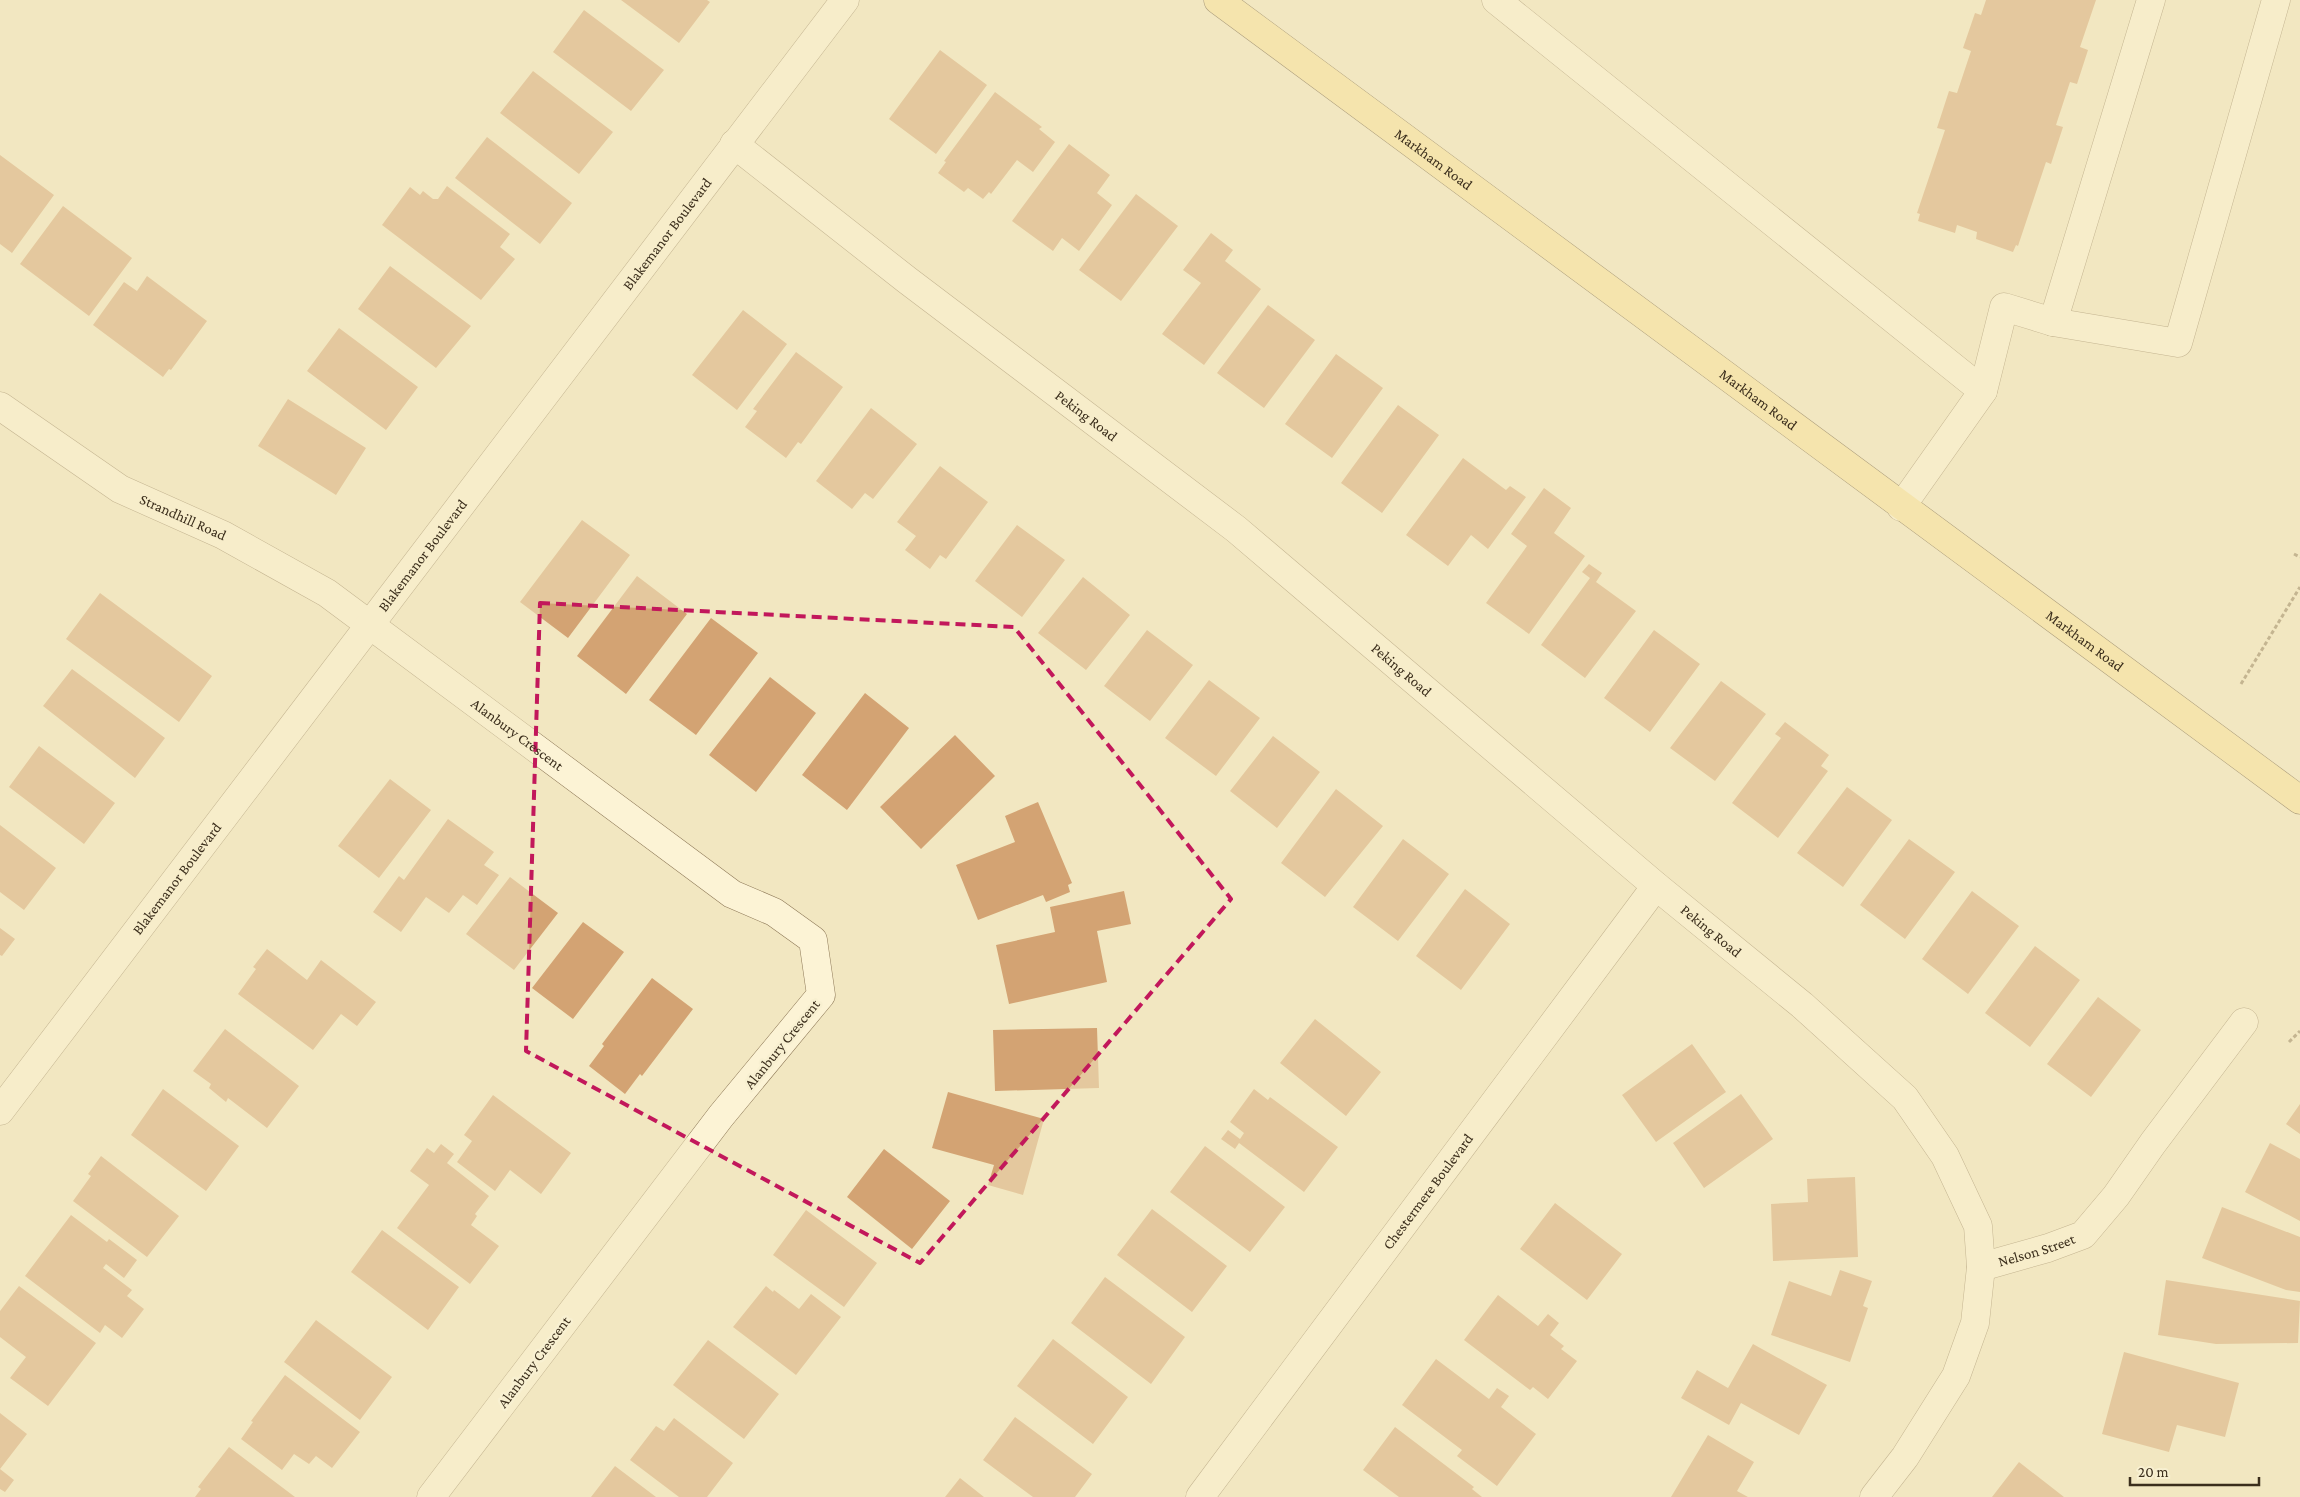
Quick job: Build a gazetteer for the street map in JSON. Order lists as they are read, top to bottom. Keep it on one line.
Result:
{"streets":{"main road":["Markham Road"],"street":["Blakemanor Boulevard","Peking Road","Strandhill Road","Alanbury Crescent","Chestermere Boulevard","Nelson Street"]},"crossings":[["Blakemanor Boulevard","Peking Road"],["Blakemanor Boulevard","Strandhill Road"],["Blakemanor Boulevard","Alanbury Crescent"],["Peking Road","Chestermere Boulevard"],["Peking Road","Nelson Street"],["Strandhill Road","Alanbury Crescent"]],"scale_bar":"20 m"}
